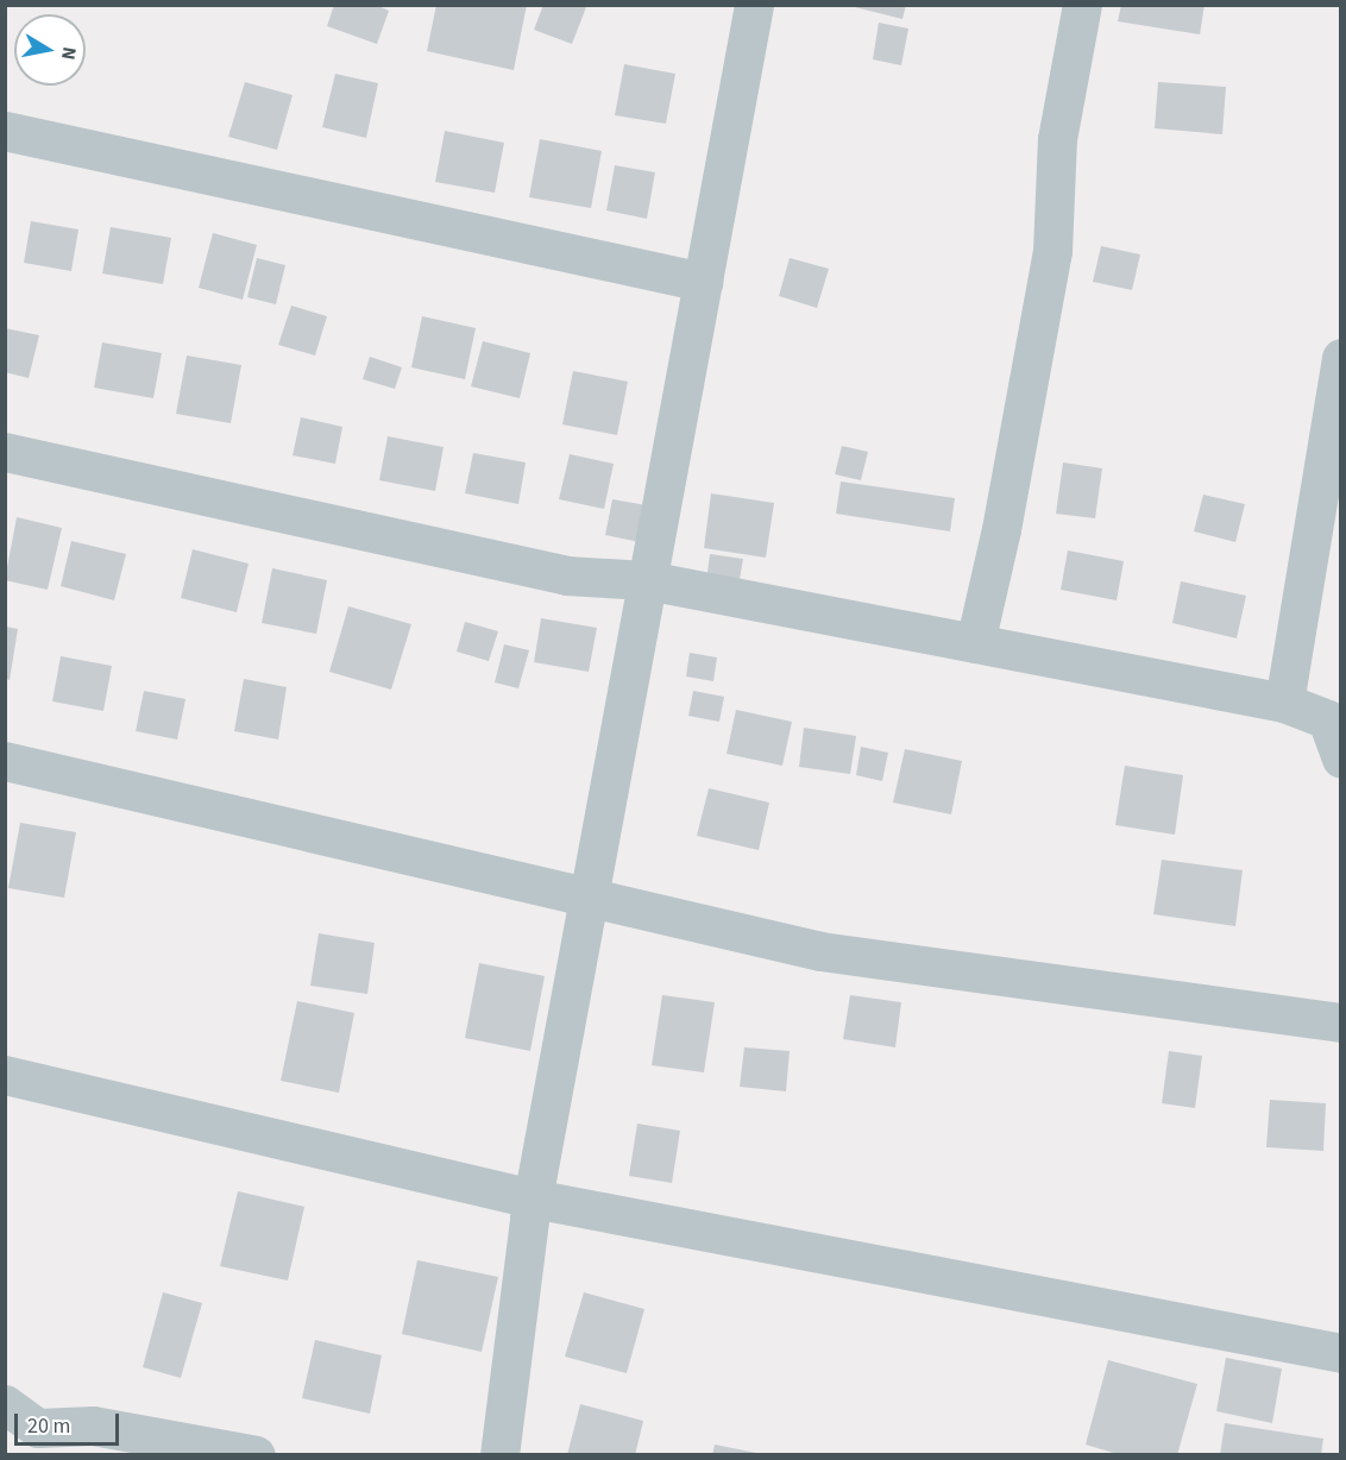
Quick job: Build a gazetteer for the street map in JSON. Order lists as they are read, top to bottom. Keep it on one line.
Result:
{"scale_bar":"20 m","north":"right"}
